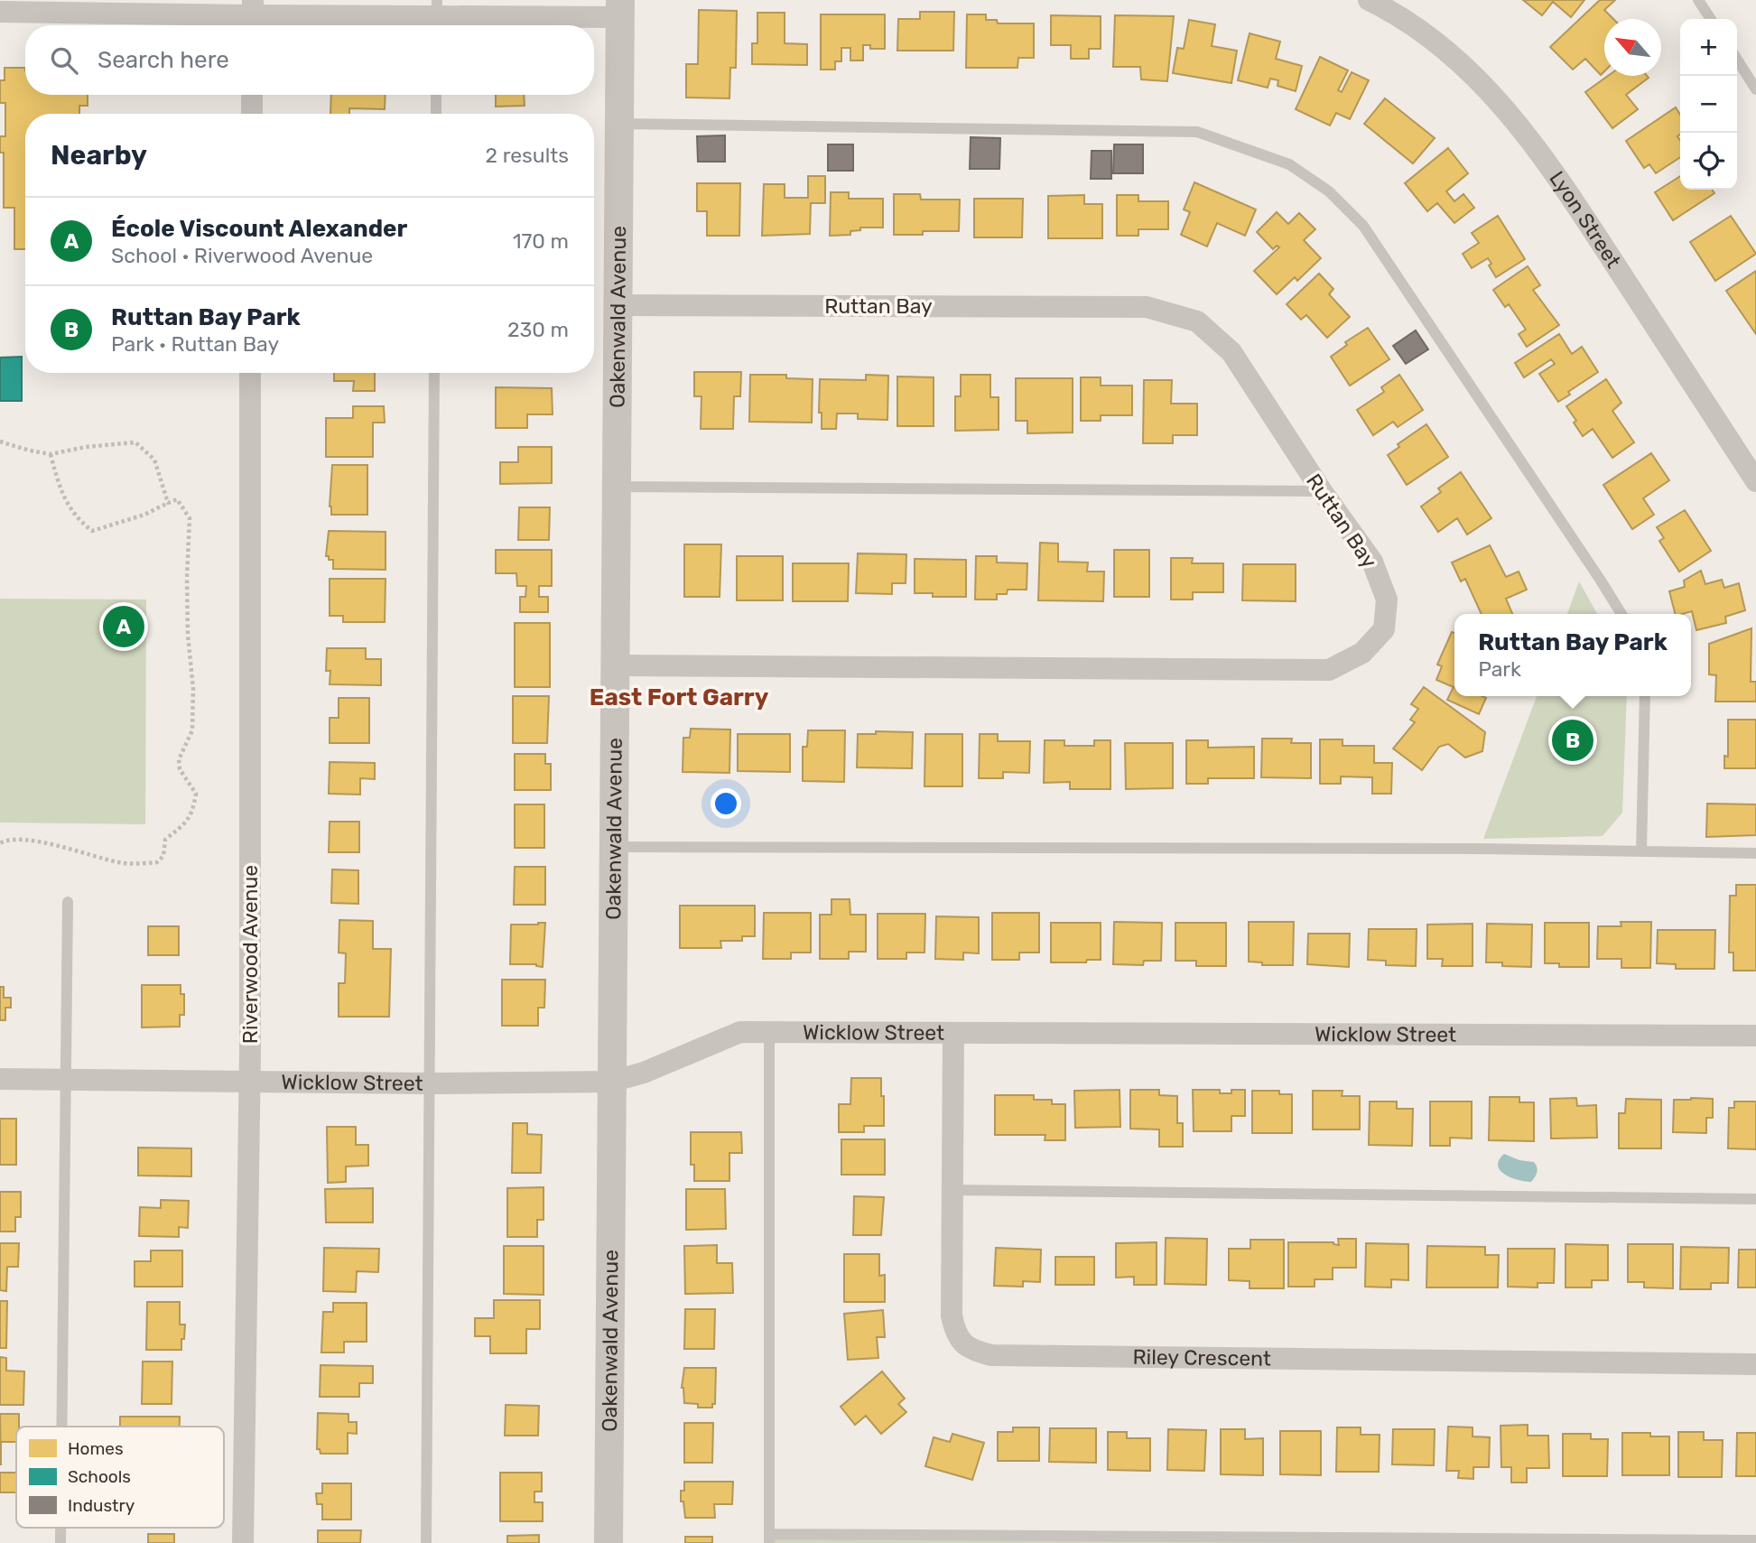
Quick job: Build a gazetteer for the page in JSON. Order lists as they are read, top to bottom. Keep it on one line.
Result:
{"streets":{"street":["Lyon Street","Ruttan Bay","Oakenwald Avenue","Riverwood Avenue","Wicklow Street","Riley Crescent"]},"crossings":[["Ruttan Bay","Oakenwald Avenue"],["Oakenwald Avenue","Wicklow Street"],["Riverwood Avenue","Wicklow Street"],["Wicklow Street","Riley Crescent"]],"districts":["East Fort Garry"],"legend":["Homes","Schools","Industry"],"north":"top left","page":{"map_buttons":["+","−"],"search":"Search here","heading":["Nearby","2 results"],"list":[{"mark":"A","name":"École Viscount Alexander","note":"School · Riverwood Avenue","value":"170 m"},{"mark":"B","name":"Ruttan Bay Park","note":"Park · Ruttan Bay","value":"230 m"}],"pins":["A","B"],"popup":["Ruttan Bay Park","Park"]}}
